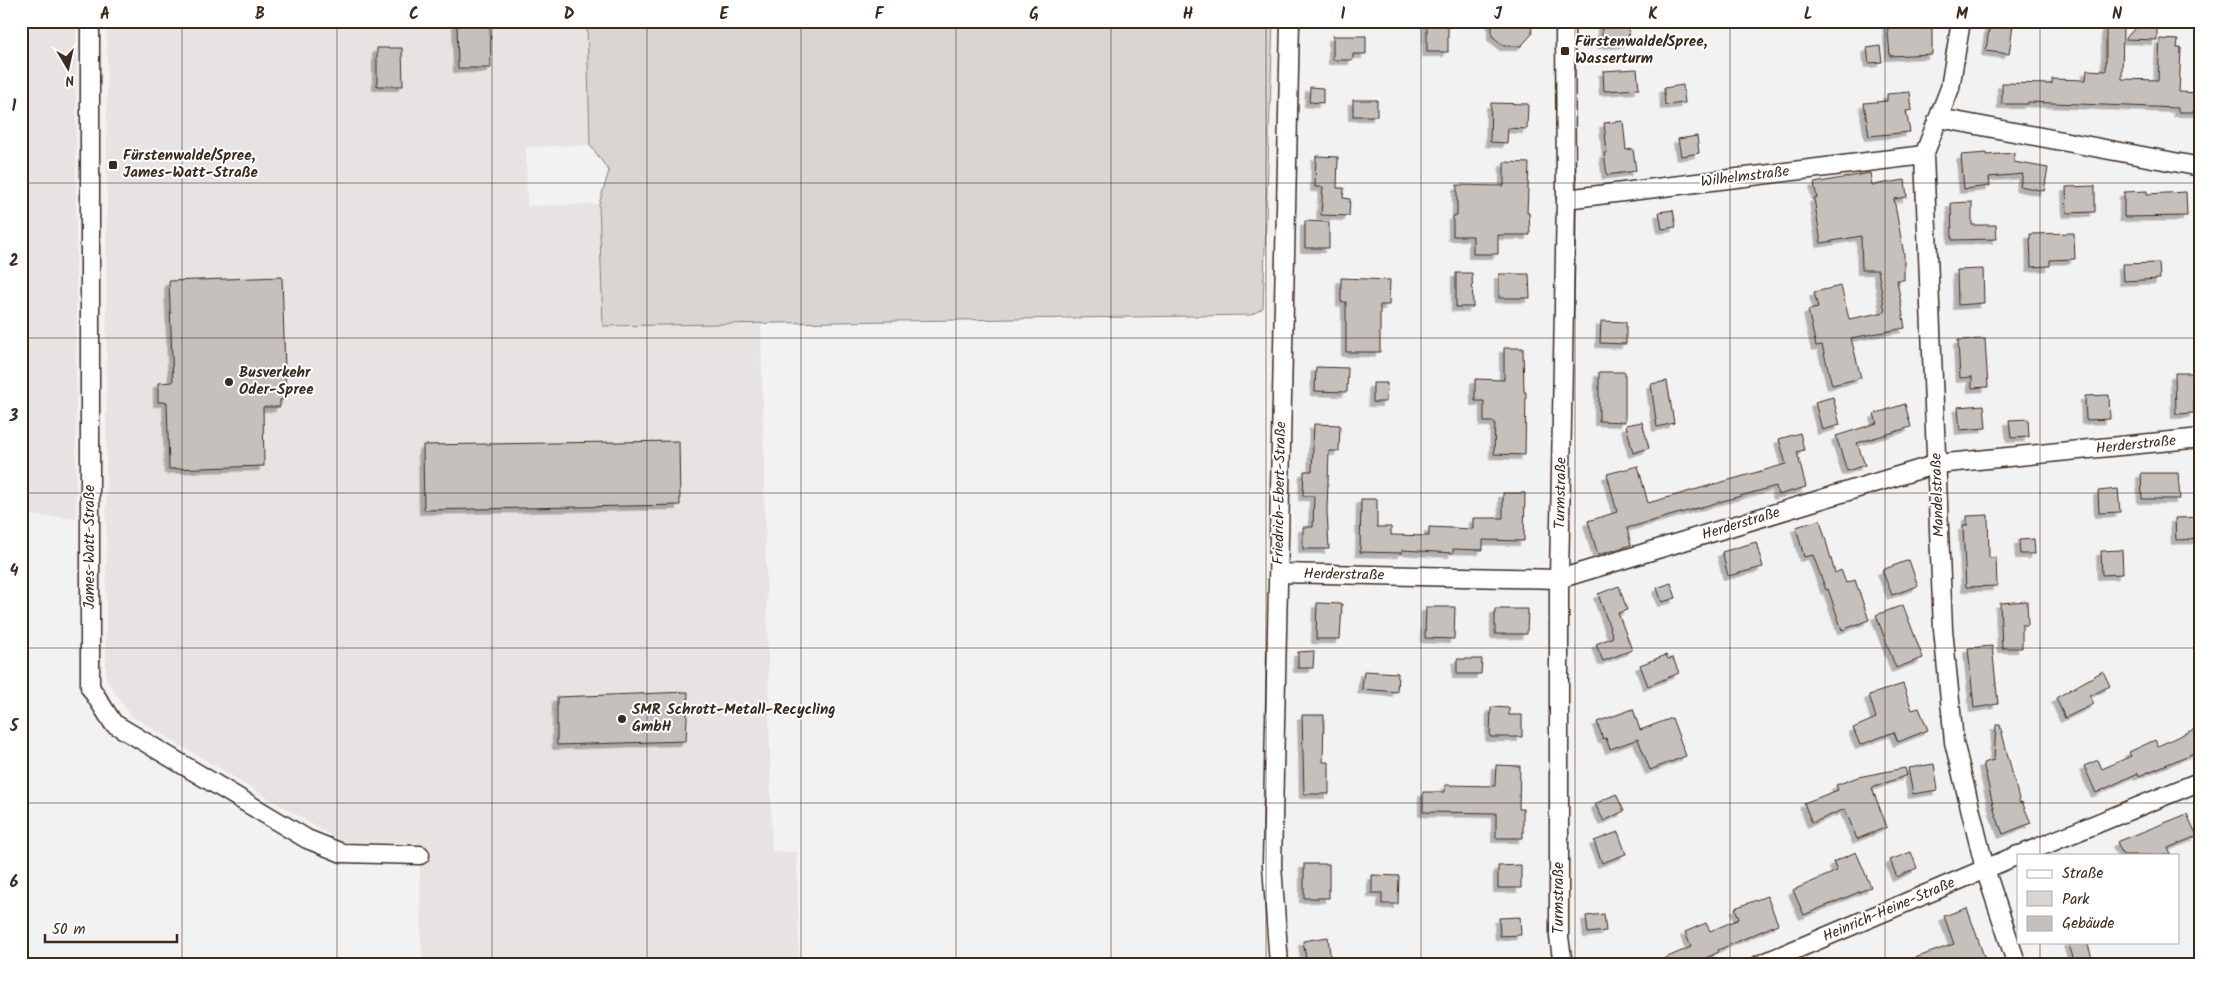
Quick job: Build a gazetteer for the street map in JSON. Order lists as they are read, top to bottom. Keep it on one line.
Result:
{"streets":{"street":["Wilhelmstraße","Herderstraße","Friedrich-Ebert-Straße","Turmstraße","Mandelstraße","James-Watt-Straße","Heinrich-Heine-Straße"]},"crossings":[["Wilhelmstraße","Turmstraße"],["Wilhelmstraße","Mandelstraße"],["Herderstraße","Friedrich-Ebert-Straße"],["Herderstraße","Turmstraße"],["Herderstraße","Mandelstraße"],["Mandelstraße","Heinrich-Heine-Straße"]],"places":{"transit":["Fürstenwalde/Spree, Wasserturm","Fürstenwalde/Spree, James-Watt-Straße"],"other":["Busverkehr Oder-Spree","SMR Schrott-Metall-Recycling GmbH"]},"legend":["Straße","Park","Gebäude"],"scale_bar":"50 m","north":"bottom","grid":{"columns":["A","B","C","D","E","F","G","H","I","J","K","L","M","N"],"rows":["1","2","3","4","5","6"]}}
